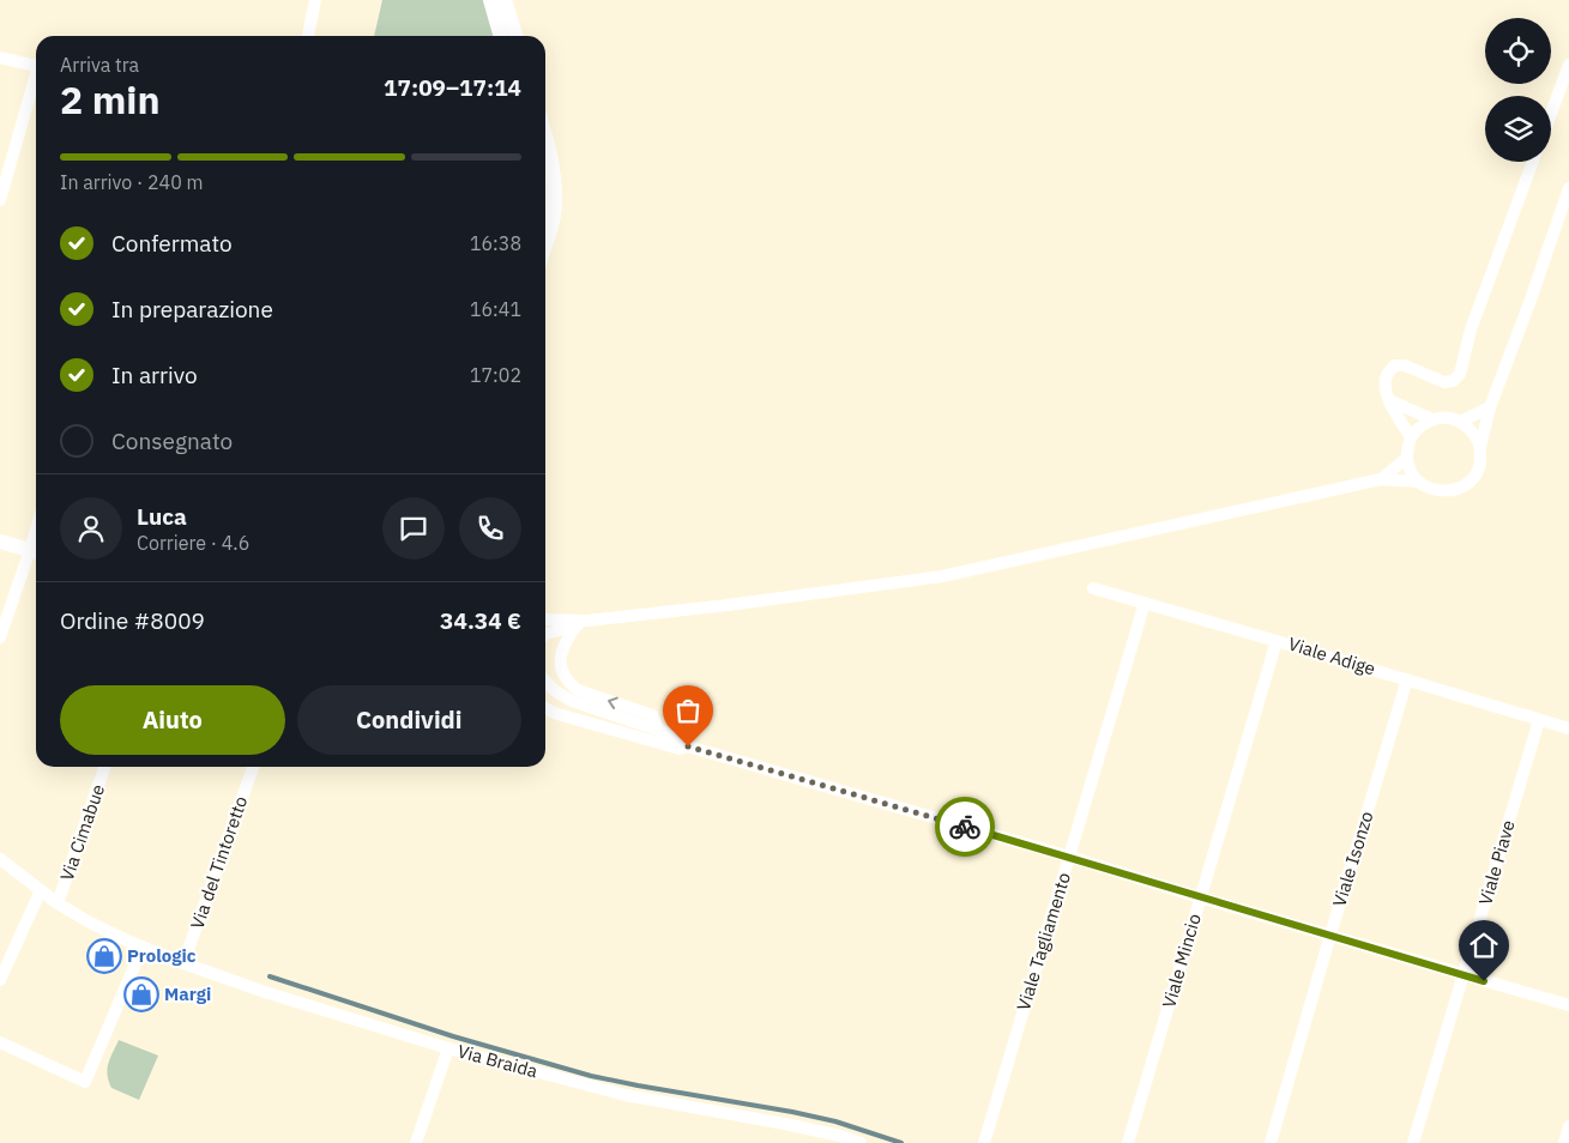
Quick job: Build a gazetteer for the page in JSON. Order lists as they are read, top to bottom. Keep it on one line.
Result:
{"streets":{"street":["Viale Adige","Via Cimabue","Viale Isonzo","Via del Tintoretto","Viale Piave","Viale Tagliamento","Viale Mincio","Via Braida"]},"crossings":[["Viale Adige","Viale Isonzo"],["Viale Adige","Viale Piave"],["Viale Adige","Viale Tagliamento"],["Viale Adige","Viale Mincio"],["Via Cimabue","Via Braida"],["Via del Tintoretto","Via Braida"]],"places":{"shop":["Prologic","Margi"]},"page":{"heading":["2 min","Arriva tra","17:09–17:14"],"panel":["Luca","Corriere · 4.6","Ordine #8009","34.34 €"],"bar":"In arrivo · 240 m","list":[["Confermato","16:38"],["In preparazione","16:41"],["In arrivo","17:02"],"Consegnato"],"buttons":["Aiuto","Condividi"]}}
